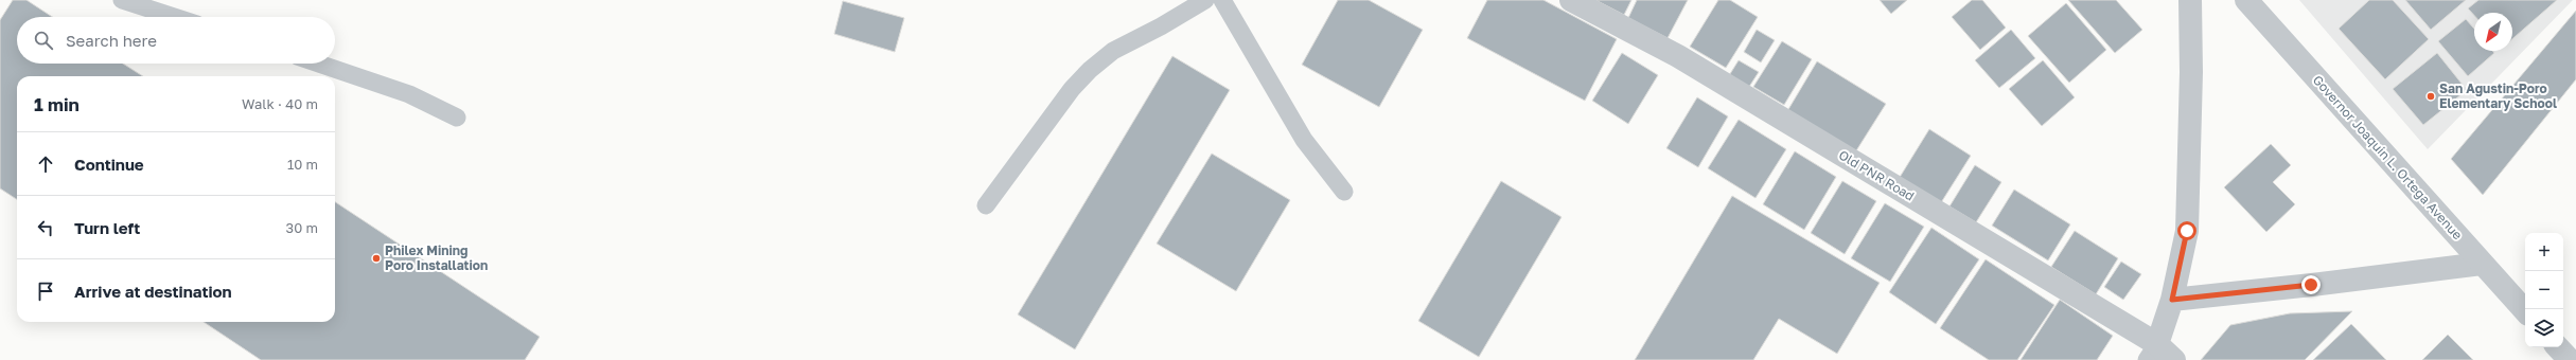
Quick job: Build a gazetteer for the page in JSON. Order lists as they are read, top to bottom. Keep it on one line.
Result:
{"streets":{"street":["Governor Joaquin L. Ortega Avenue","Old PNR Road"]},"places":["San Agustin-Poro Elementary School","Philex Mining Poro Installation"],"north":"bottom left","page":{"search":"Search here","heading":["1 min","Walk · 40 m"],"list":[["Continue","10 m"],["Turn left","30 m"],"Arrive at destination"],"map_buttons":["+","−"]}}
